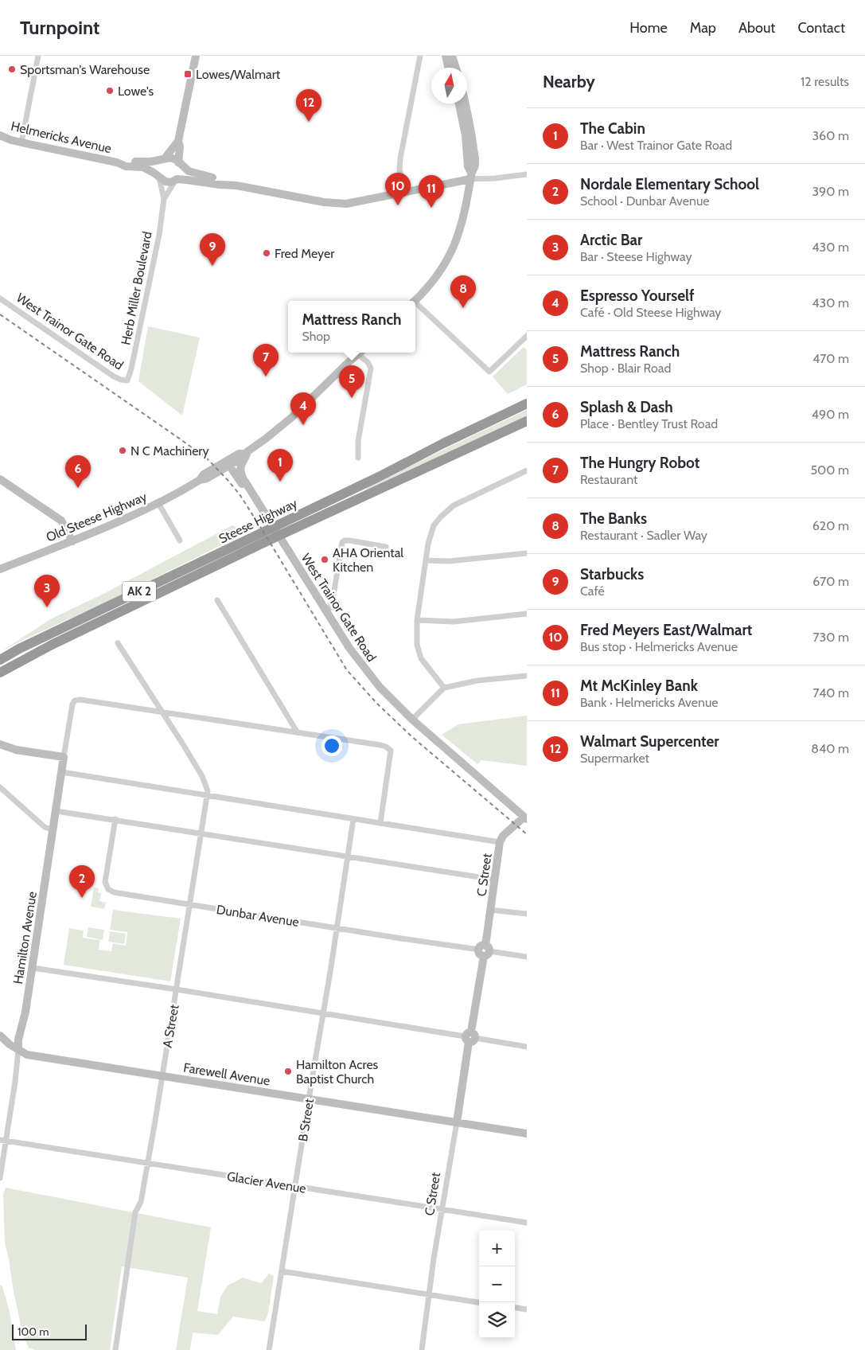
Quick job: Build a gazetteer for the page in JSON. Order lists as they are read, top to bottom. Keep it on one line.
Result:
{"streets":{"highway":["Steese Highway","AK 2"],"street":["Helmericks Avenue","Herb Miller Boulevard","West Trainor Gate Road","Old Steese Highway","C Street","Dunbar Avenue","Hamilton Avenue","A Street","Farewell Avenue","B Street","Glacier Avenue"]},"crossings":[["Helmericks Avenue","Herb Miller Boulevard"],["Herb Miller Boulevard","West Trainor Gate Road"],["West Trainor Gate Road","Old Steese Highway"],["West Trainor Gate Road","Steese Highway"],["West Trainor Gate Road","C Street"],["C Street","Dunbar Avenue"],["C Street","Farewell Avenue"],["C Street","Glacier Avenue"],["Dunbar Avenue","A Street"],["Dunbar Avenue","B Street"],["Hamilton Avenue","A Street"],["Hamilton Avenue","Farewell Avenue"],["Hamilton Avenue","Glacier Avenue"],["A Street","Farewell Avenue"],["A Street","Glacier Avenue"],["Farewell Avenue","B Street"],["B Street","Glacier Avenue"]],"places":{"other":["Sportsman's Warehouse","Lowe's","Fred Meyer","N C Machinery","AHA Oriental Kitchen","Hamilton Acres Baptist Church"],"transit":["Lowes/Walmart"]},"scale_bar":"100 m","north":"top","page":{"header":"Turnpoint","nav":["Home","Map","About","Contact"],"heading":["Nearby","12 results"],"pins":["12","10","11","9","8","7","5","4","1","6","3","2"],"list":[{"mark":"1","name":"The Cabin","note":"Bar · West Trainor Gate Road","value":"360 m"},{"mark":"2","name":"Nordale Elementary School","note":"School · Dunbar Avenue","value":"390 m"},{"mark":"3","name":"Arctic Bar","note":"Bar · Steese Highway","value":"430 m"},{"mark":"4","name":"Espresso Yourself","note":"Café · Old Steese Highway","value":"430 m"},{"mark":"5","name":"Mattress Ranch","note":"Shop · Blair Road","value":"470 m"},{"mark":"6","name":"Splash & Dash","note":"Place · Bentley Trust Road","value":"490 m"},{"mark":"7","name":"The Hungry Robot","note":"Restaurant","value":"500 m"},{"mark":"8","name":"The Banks","note":"Restaurant · Sadler Way","value":"620 m"},{"mark":"9","name":"Starbucks","note":"Café","value":"670 m"},{"mark":"10","name":"Fred Meyers East/Walmart","note":"Bus stop · Helmericks Avenue","value":"730 m"},{"mark":"11","name":"Mt McKinley Bank","note":"Bank · Helmericks Avenue","value":"740 m"},{"mark":"12","name":"Walmart Supercenter","note":"Supermarket","value":"840 m"}],"popup":["Mattress Ranch","Shop"],"map_buttons":["+","−"],"scale":"100 m"}}
